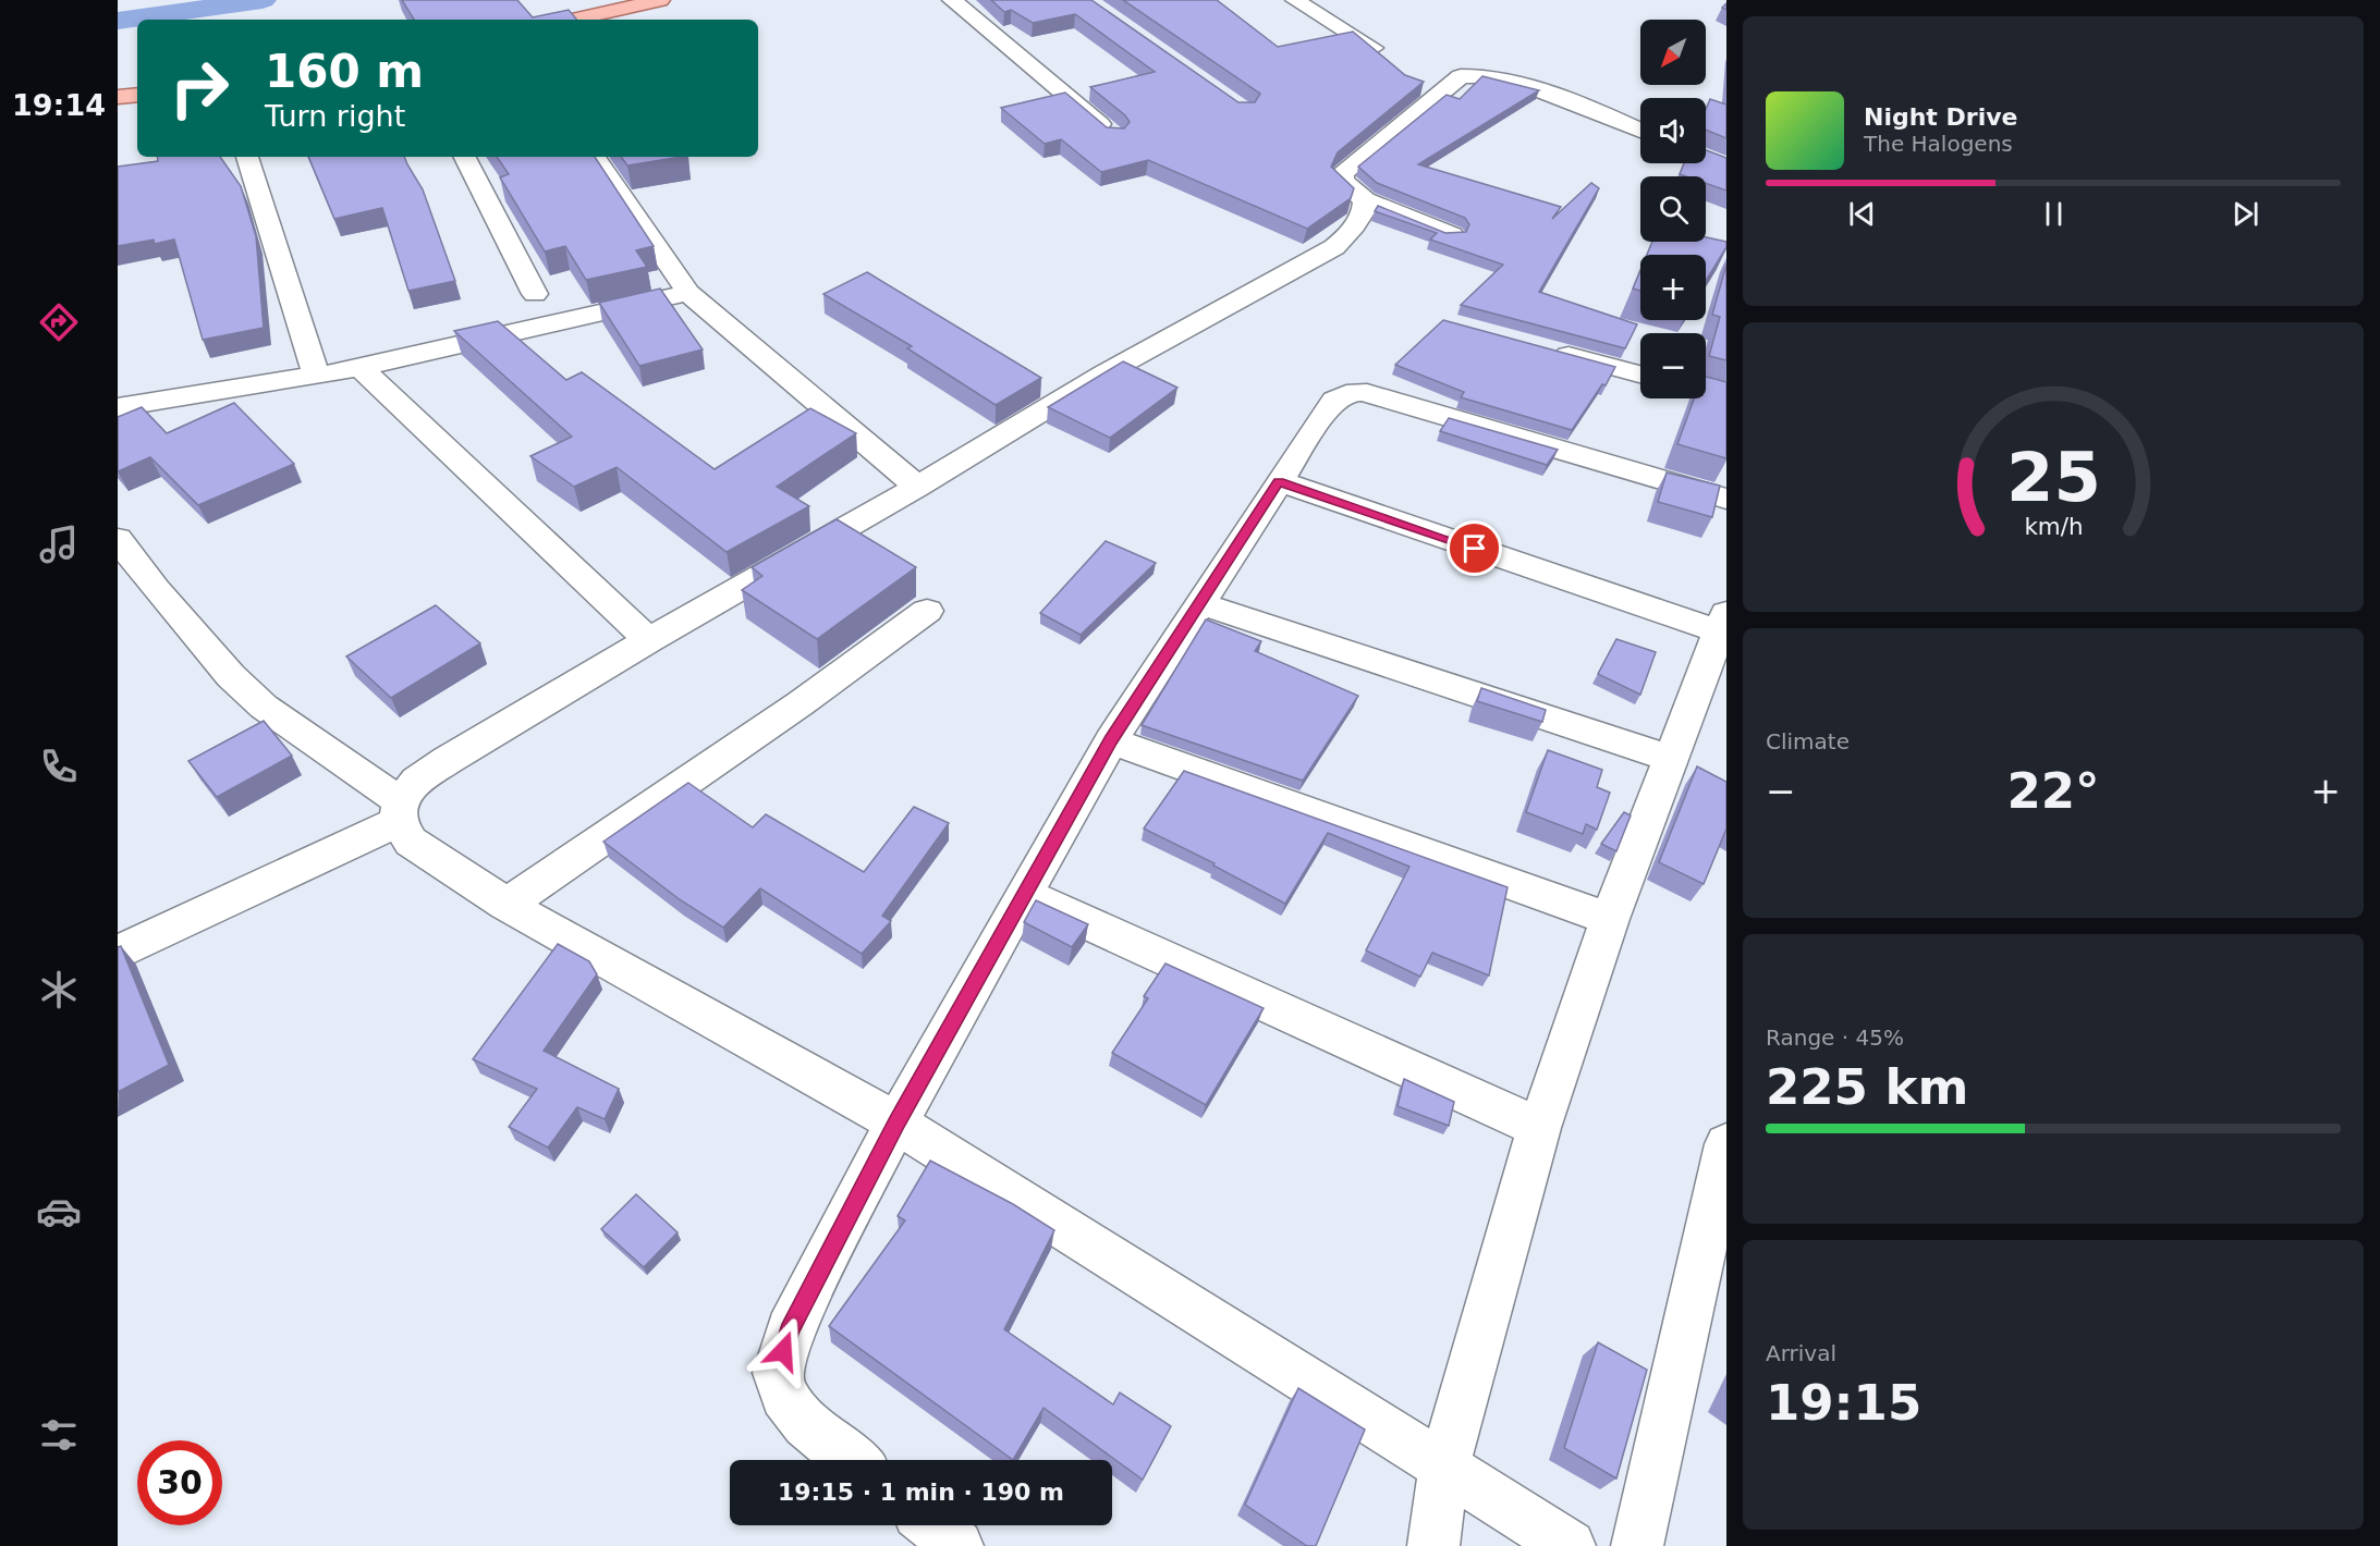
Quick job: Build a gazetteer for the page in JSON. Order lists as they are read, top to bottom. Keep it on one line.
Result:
{"north":"bottom left","page":{"tabs":"19:14","map_buttons":["+","−"],"turn":["160 m","Turn right"],"song":["Night Drive","The Halogens"],"tile":["Climate",["Range · 45%","225 km"],["Arrival","19:15"]],"heat":["−","22°","+"],"limit":"30","trip":"19:15 · 1 min · 190 m","gauge":["25","km/h"]}}
